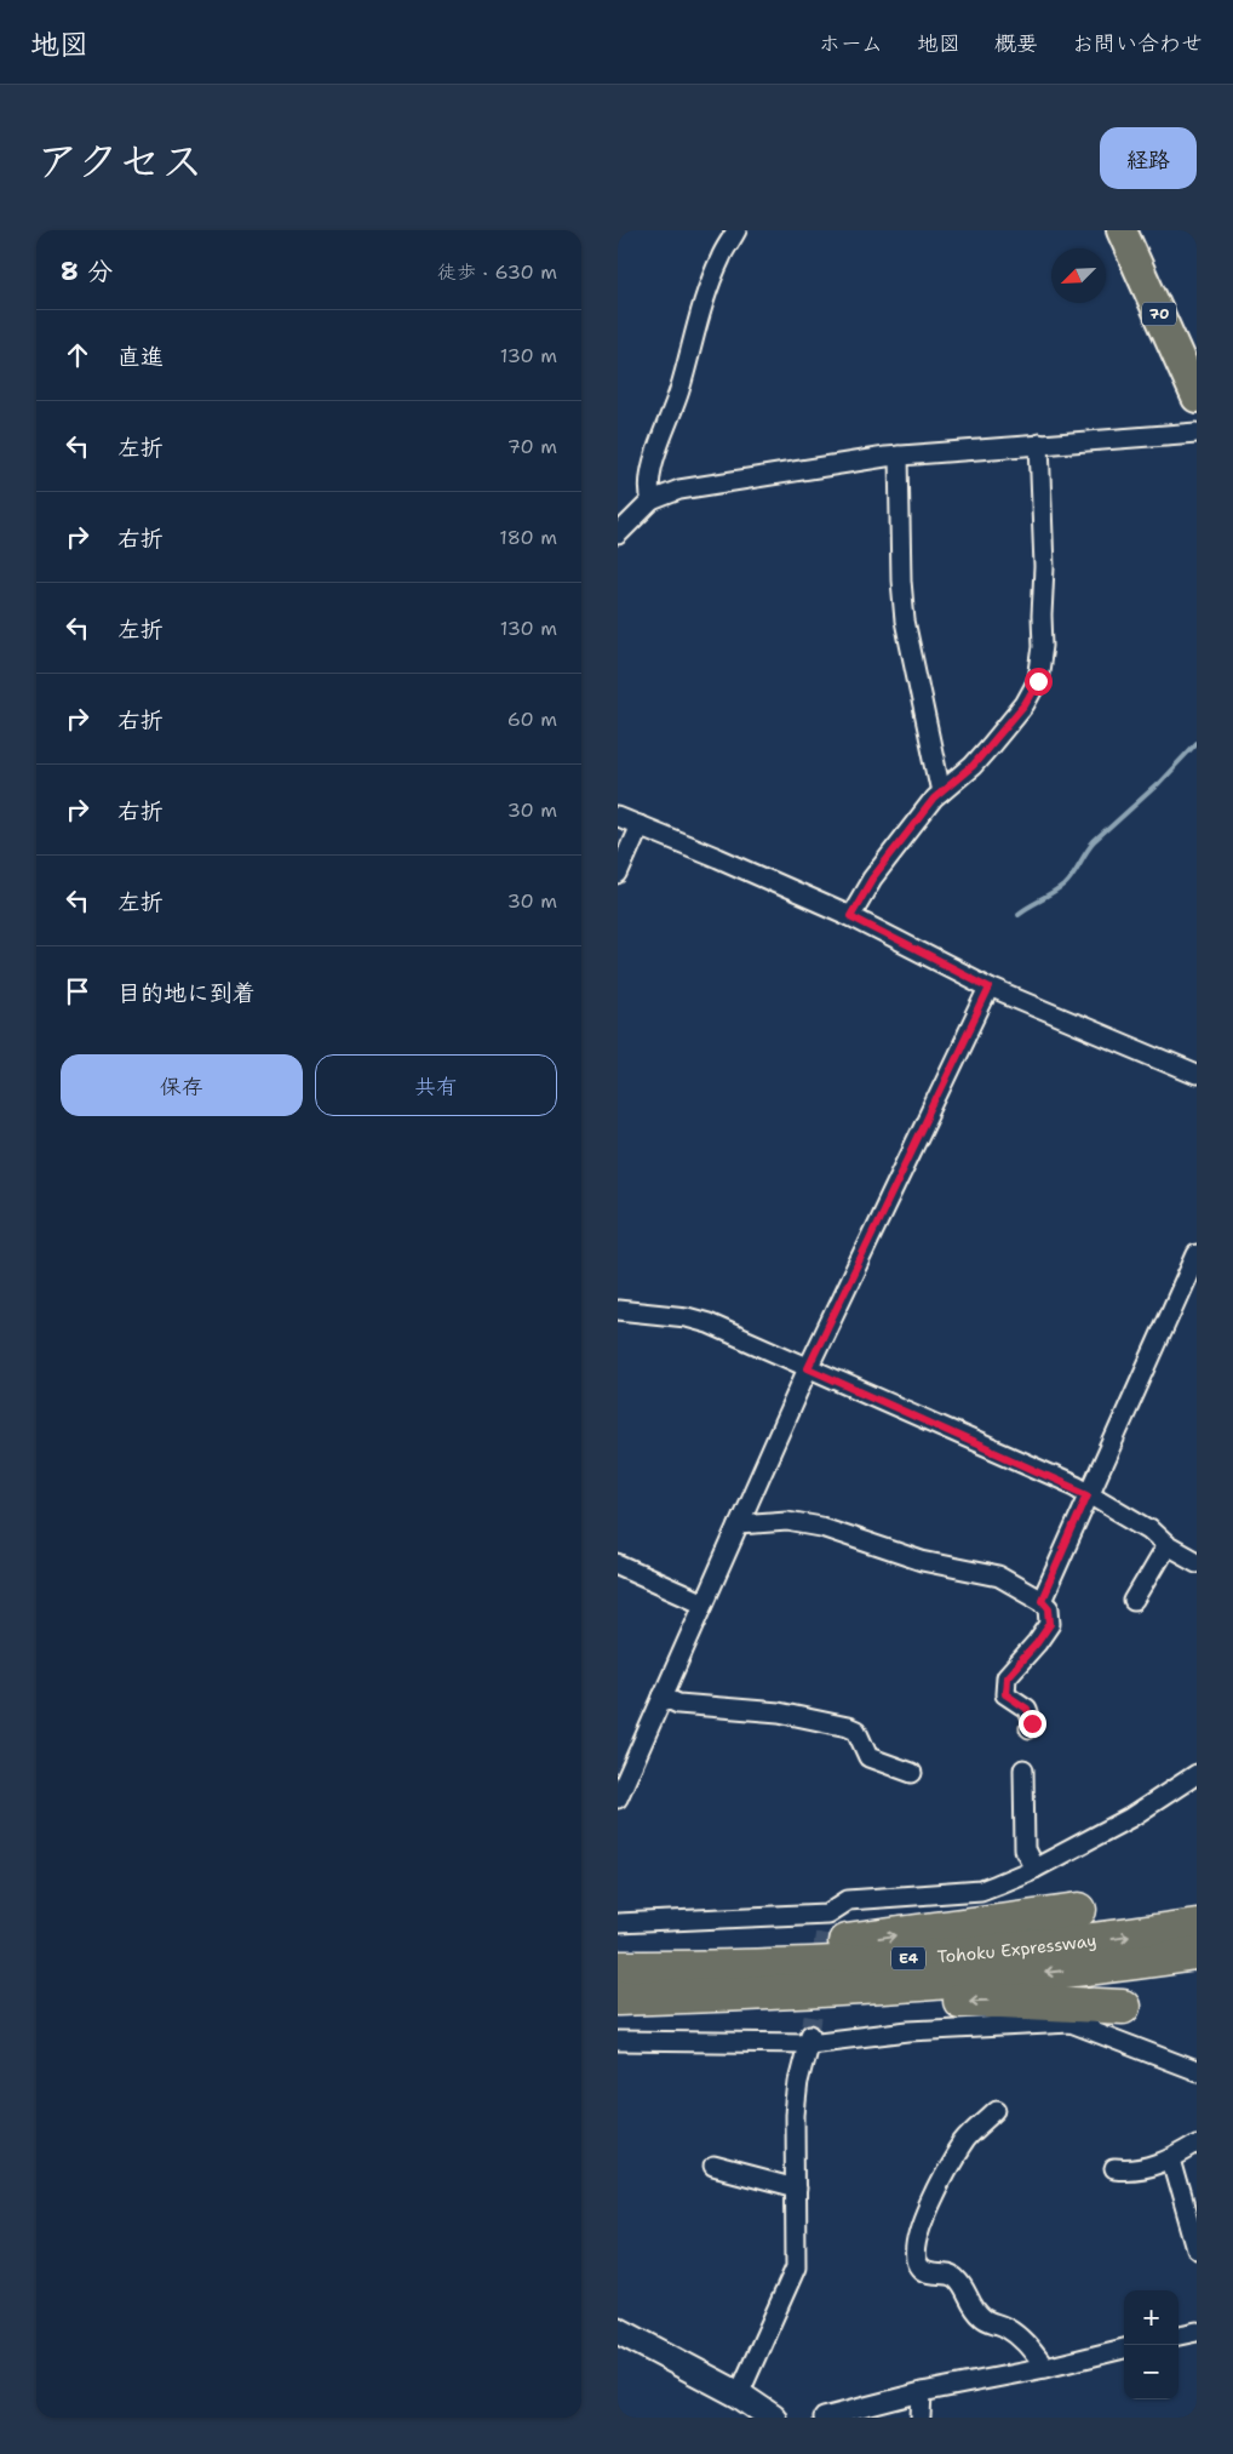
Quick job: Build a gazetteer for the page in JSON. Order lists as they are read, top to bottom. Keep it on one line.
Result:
{"streets":{"highway":["Tohoku Expressway","E4"],"main road":["70"]},"north":"bottom left","page":{"header":"地図","nav":["ホーム","地図","概要","お問い合わせ"],"title":"アクセス","buttons":["経路",["保存","共有"]],"heading":["8 分","徒歩 · 630 m"],"list":[["直進","130 m"],["左折","70 m"],["右折","180 m"],["左折","130 m"],["右折","60 m"],["右折","30 m"],["左折","30 m"],"目的地に到着"],"map_buttons":["+","−"]}}
